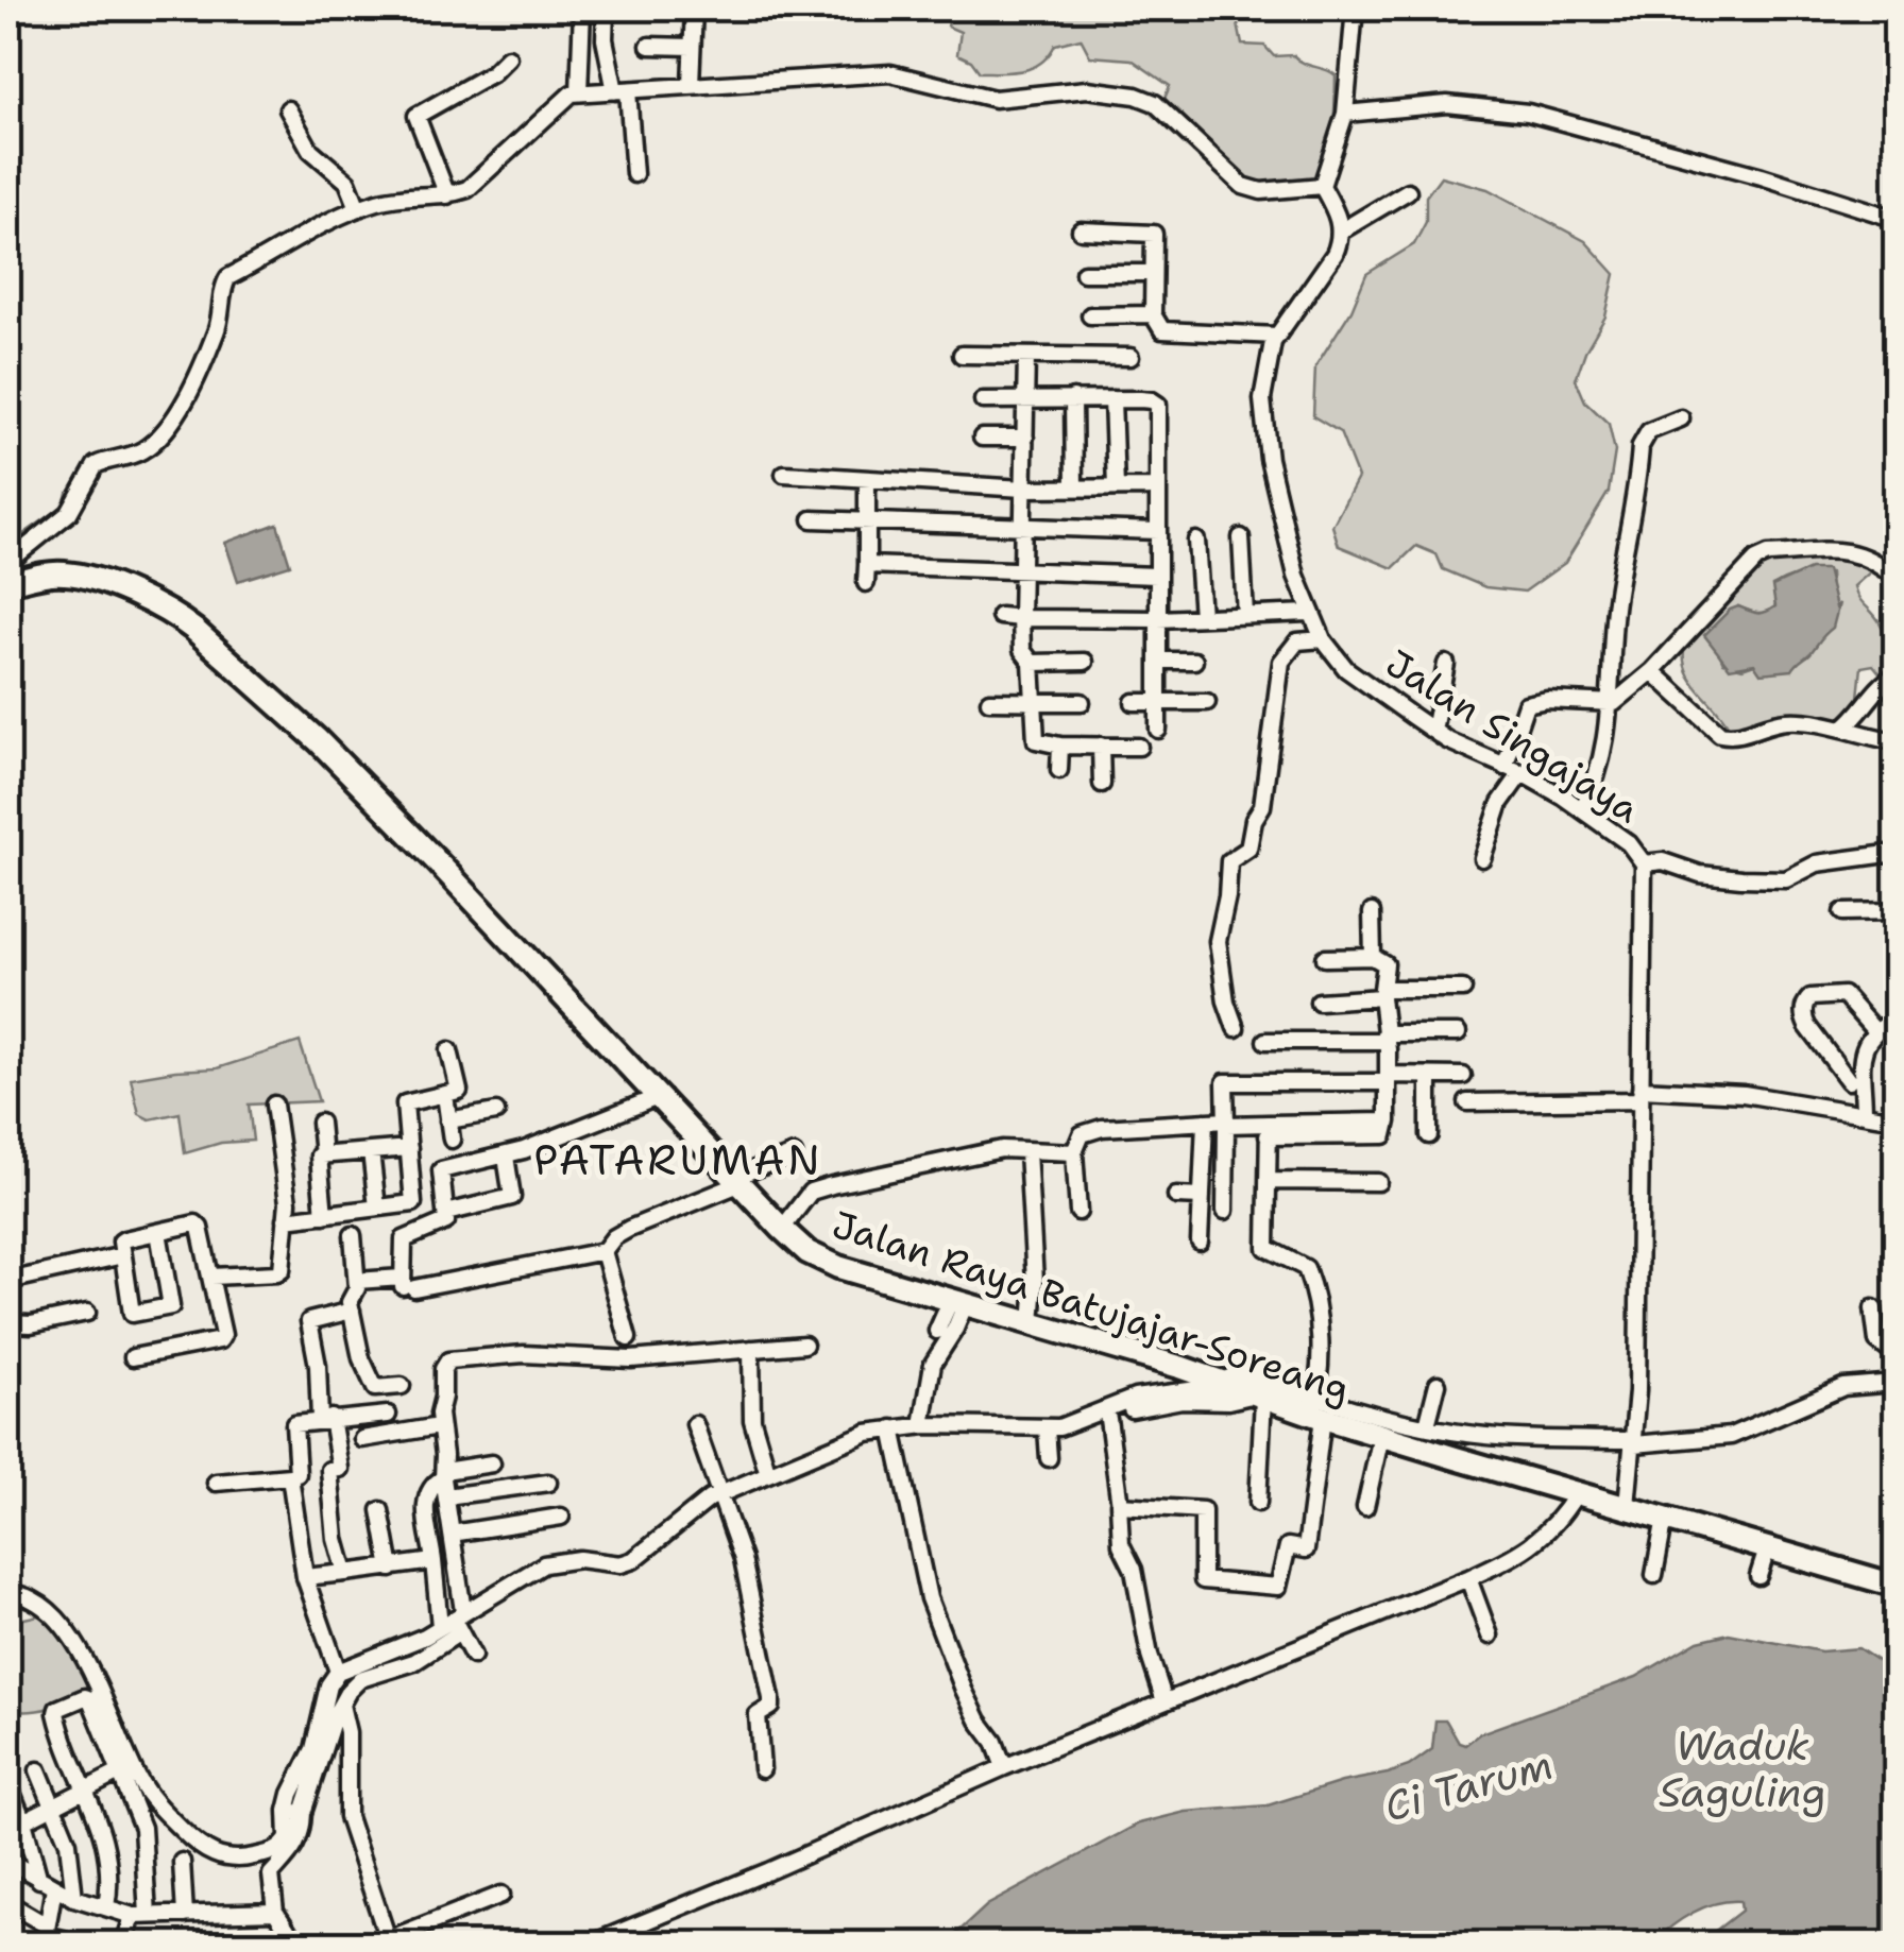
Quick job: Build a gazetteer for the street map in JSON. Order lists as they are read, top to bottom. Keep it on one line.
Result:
{"streets":{"highway":["Jalan Raya Batujajar-Soreang"],"street":["Jalan Singajaya"]},"crossings":[["Jalan Singajaya","Jalan Raya Batujajar-Soreang"]],"districts":["PATARUMAN"],"water":["Waduk Saguling","Ci Tarum"]}
